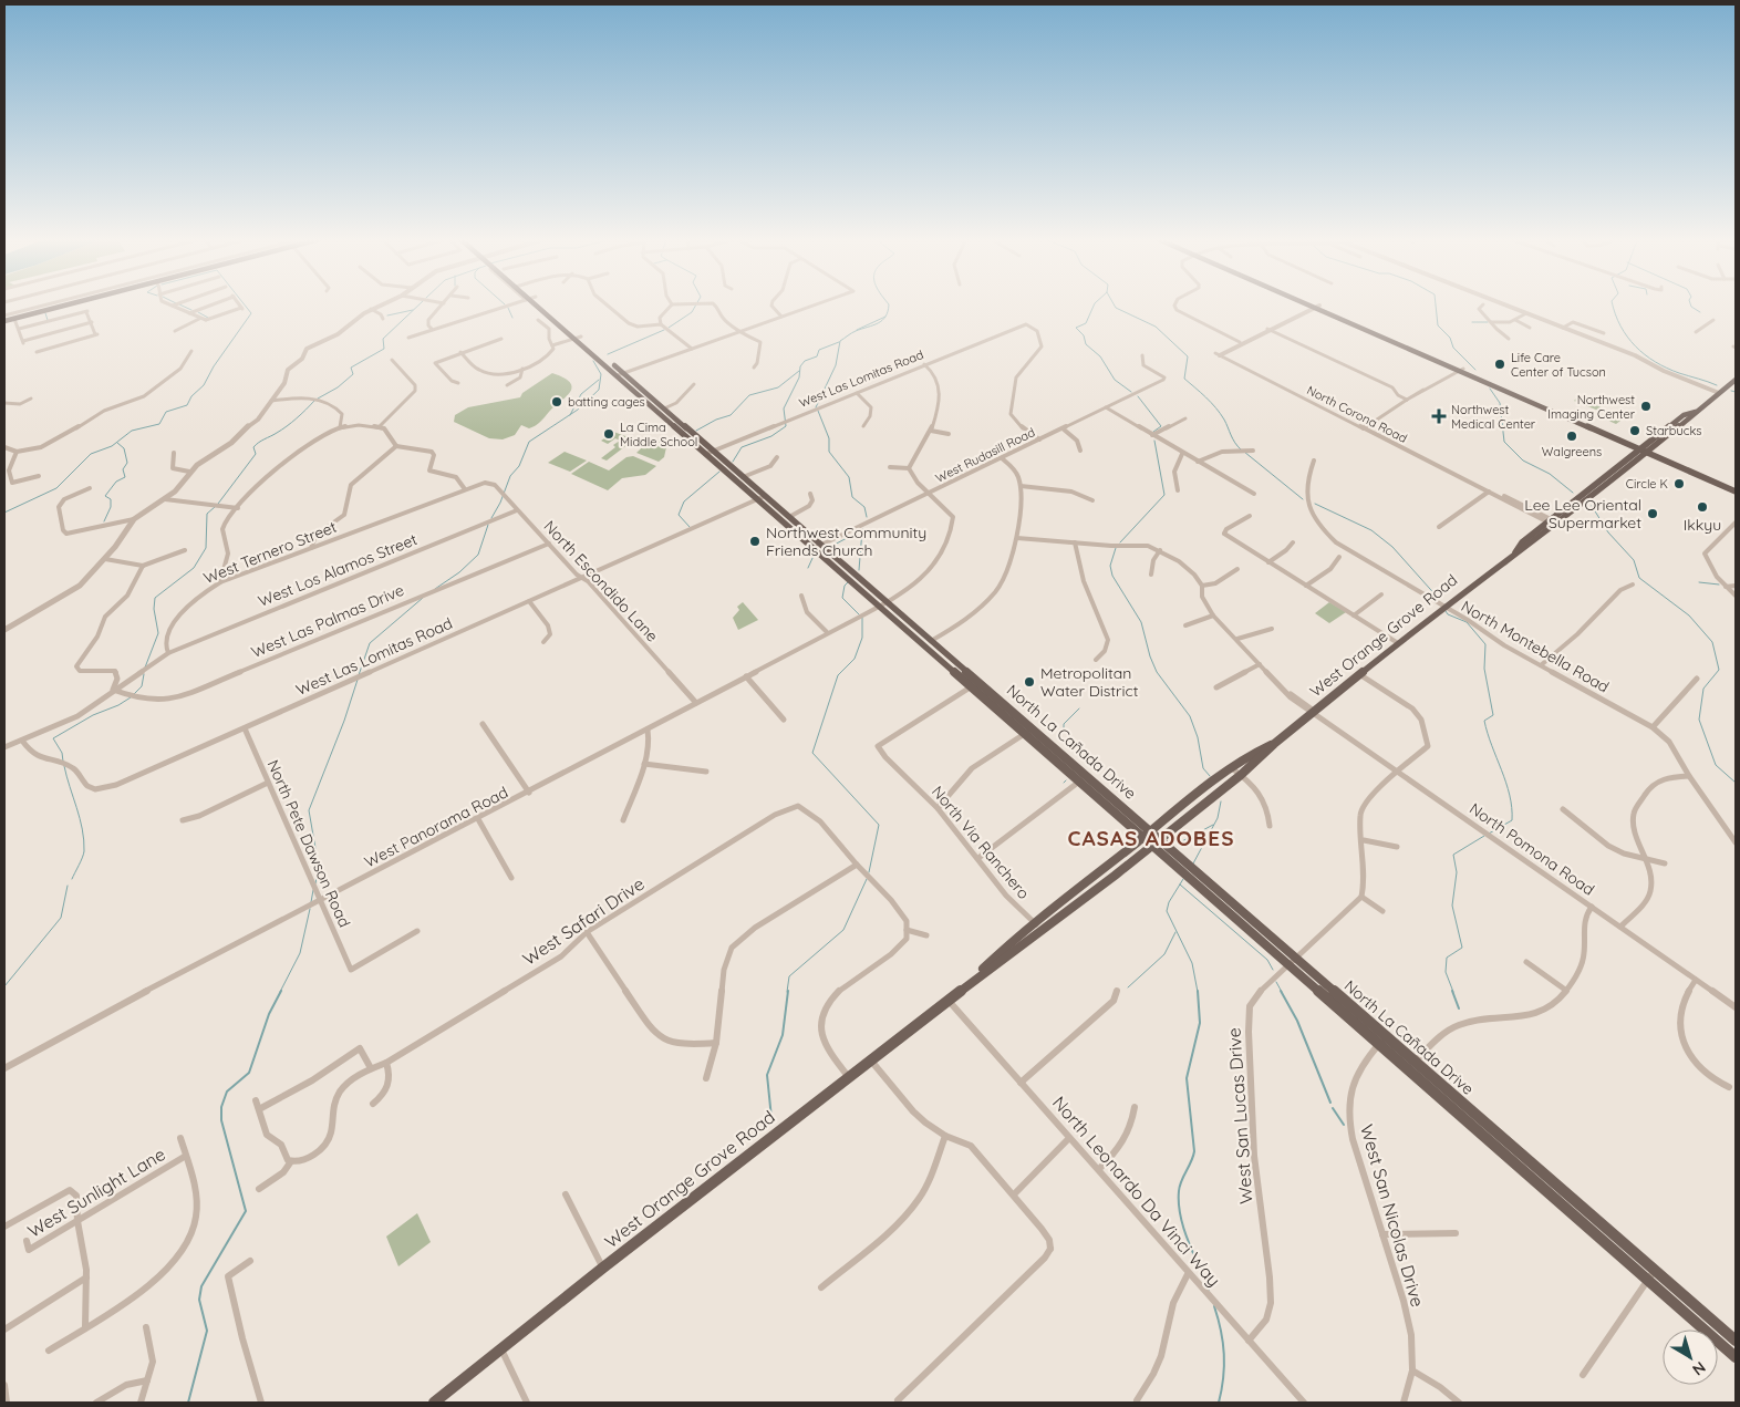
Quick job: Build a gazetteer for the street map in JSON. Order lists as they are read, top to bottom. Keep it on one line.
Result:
{"streets":{"main road":["West Orange Grove Road","North La Cañada Drive"],"street":["West Las Lomitas Road","North Corona Road","West Rudasill Road","West Ternero Street","West Los Alamos Street","North Escondido Lane","West Las Palmas Drive","North Montebella Road","West Panorama Road","North Via Ranchero","North Pete Dawson Road","North Pomona Road","West Safari Drive","West San Lucas Drive","North Leonardo Da Vinci Way","West Sunlight Lane","West San Nicolas Drive"]},"crossings":[["West Las Lomitas Road","West Rudasill Road"],["West Las Lomitas Road","North Escondido Lane"],["West Las Lomitas Road","North La Cañada Drive"],["West Las Lomitas Road","North Pete Dawson Road"],["North Corona Road","West Orange Grove Road"],["West Rudasill Road","North La Cañada Drive"],["West Rudasill Road","West Panorama Road"],["West Ternero Street","West Los Alamos Street"],["West Ternero Street","North Escondido Lane"],["West Los Alamos Street","North Escondido Lane"],["North Escondido Lane","West Las Palmas Drive"],["North Escondido Lane","West Panorama Road"],["West Orange Grove Road","North Montebella Road"],["West Orange Grove Road","North La Cañada Drive"],["West Orange Grove Road","North Via Ranchero"],["West Orange Grove Road","North Pomona Road"],["West Orange Grove Road","North Leonardo Da Vinci Way"],["North La Cañada Drive","West Panorama Road"],["North La Cañada Drive","North Via Ranchero"],["North La Cañada Drive","West San Lucas Drive"],["North La Cañada Drive","West San Nicolas Drive"],["West Panorama Road","North Pete Dawson Road"],["West San Lucas Drive","North Leonardo Da Vinci Way"]],"districts":["CASAS ADOBES"],"places":{"other":["Life Care Center of Tucson","batting cages","Northwest Imaging Center","Starbucks","La Cima Middle School","Walgreens","Circle K","Ikkyu","Lee Lee Oriental Supermarket","Northwest Community Friends Church","Metropolitan Water District"],"health":["Northwest Medical Center"]},"north":"bottom right"}
